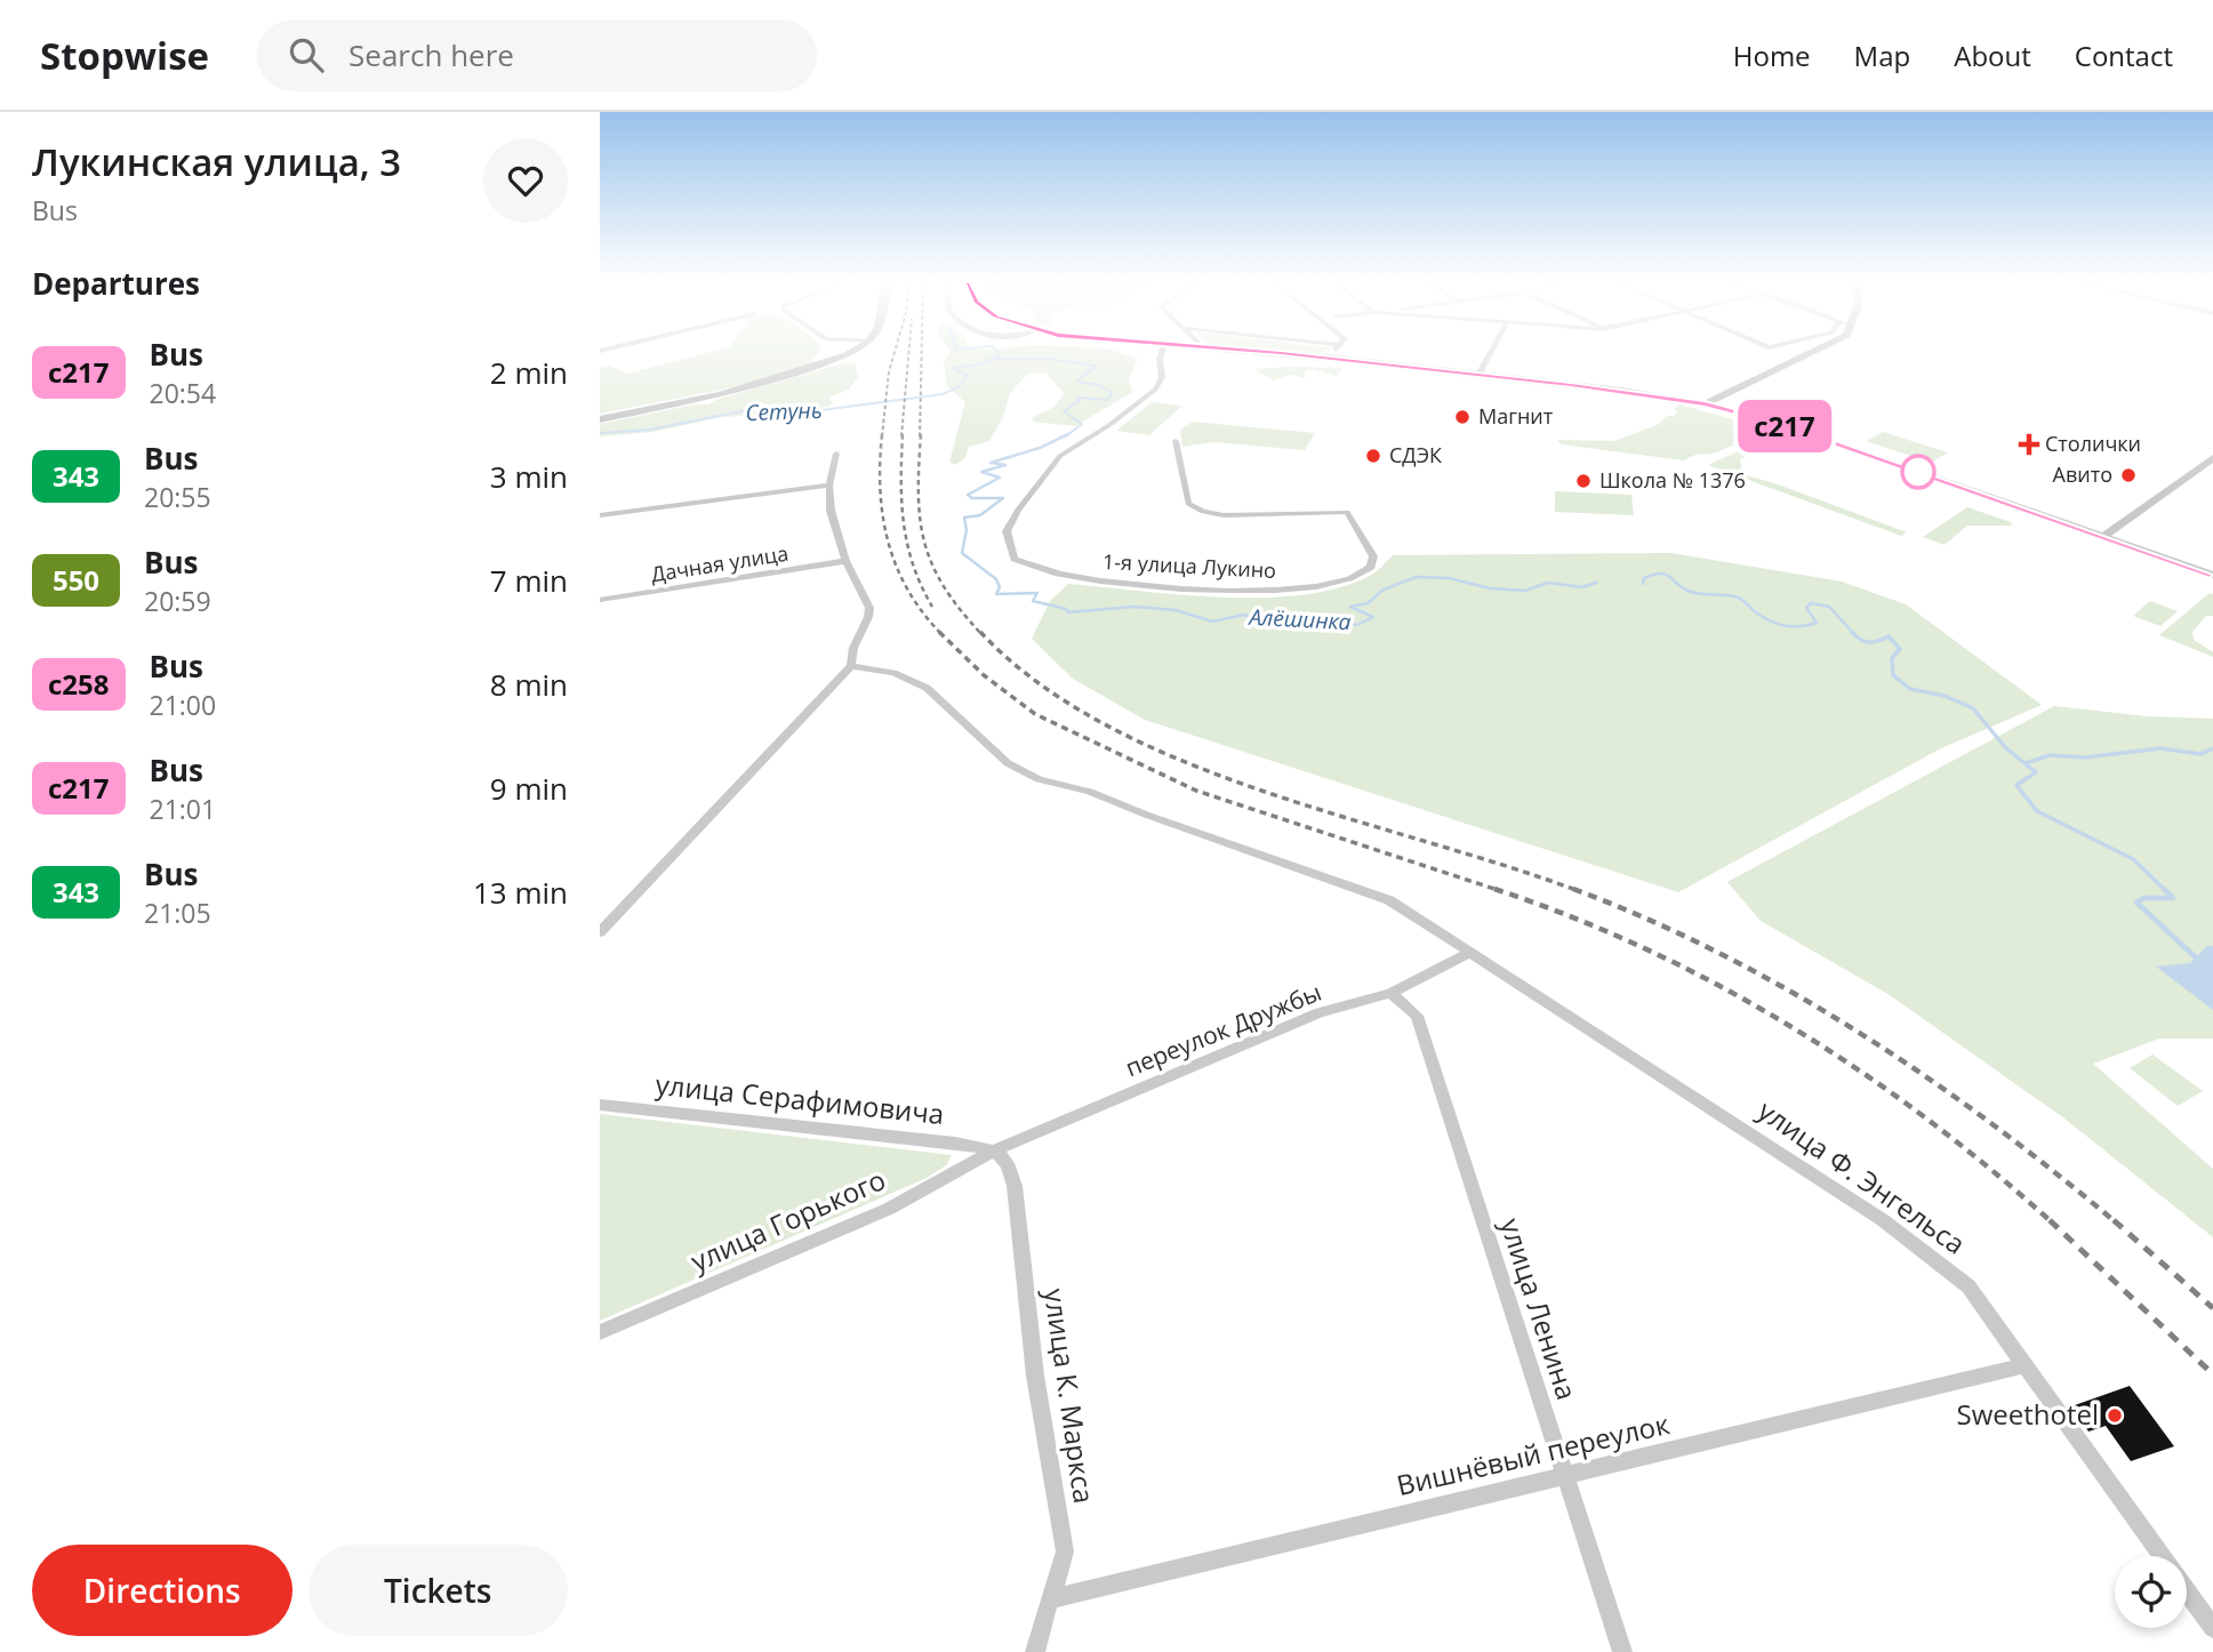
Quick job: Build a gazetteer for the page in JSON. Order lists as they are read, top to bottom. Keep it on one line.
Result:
{"streets":{"street":["Дачная улица","1-я улица Лукино","переулок Дружбы","улица Серафимовича","улица Ф. Энгельса","улица Горького","улица Ленина","улица К. Маркса","Вишнёвый переулок"]},"crossings":[["переулок Дружбы","улица Серафимовича"],["переулок Дружбы","улица Ф. Энгельса"],["переулок Дружбы","улица Горького"],["переулок Дружбы","улица Ленина"],["переулок Дружбы","улица К. Маркса"],["улица Серафимовича","улица Горького"],["улица Серафимовича","улица К. Маркса"],["улица Ф. Энгельса","Вишнёвый переулок"],["улица Горького","улица К. Маркса"],["улица Ленина","Вишнёвый переулок"],["улица К. Маркса","Вишнёвый переулок"]],"water":["Сетунь","Алёшинка"],"places":{"other":["Магнит","СДЭК","Авито","Школа № 1376","Sweethotel"],"health":["Столички"]},"lines":["bus line с217"],"page":{"header":"Stopwise","search":"Search here","nav":["Home","Map","About","Contact"],"heading":[["Лукинская улица, 3","Bus"],"Departures"],"on_map":"с217","list":[{"mark":"с217","name":"Bus","note":"20:54","value":"2 min"},{"mark":"343","name":"Bus","note":"20:55","value":"3 min"},{"mark":"550","name":"Bus","note":"20:59","value":"7 min"},{"mark":"с258","name":"Bus","note":"21:00","value":"8 min"},{"mark":"с217","name":"Bus","note":"21:01","value":"9 min"},{"mark":"343","name":"Bus","note":"21:05","value":"13 min"}],"buttons":["Directions","Tickets"]}}
